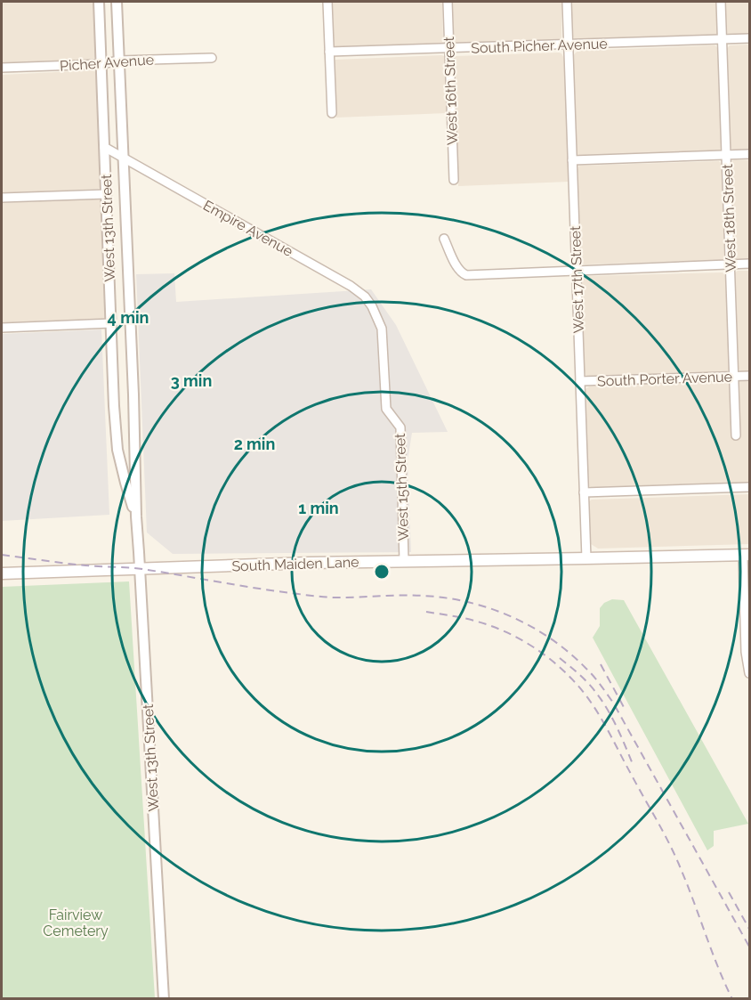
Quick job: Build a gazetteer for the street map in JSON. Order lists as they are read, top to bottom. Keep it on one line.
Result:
{"streets":{"main road":["South Maiden Lane"],"street":["South Picher Avenue","Picher Avenue","West 16th Street","West 18th Street","West 13th Street","Empire Avenue","West 17th Street","South Porter Avenue","West 15th Street"]},"crossings":[["South Picher Avenue","West 16th Street"],["South Picher Avenue","West 18th Street"],["South Picher Avenue","West 17th Street"],["Picher Avenue","West 13th Street"],["West 18th Street","South Porter Avenue"],["West 13th Street","Empire Avenue"],["West 13th Street","South Maiden Lane"],["Empire Avenue","West 15th Street"],["West 17th Street","South Porter Avenue"],["West 17th Street","South Maiden Lane"],["West 15th Street","South Maiden Lane"]],"parks":["Fairview Cemetery"],"rings":["4 min","3 min","2 min","1 min"]}
